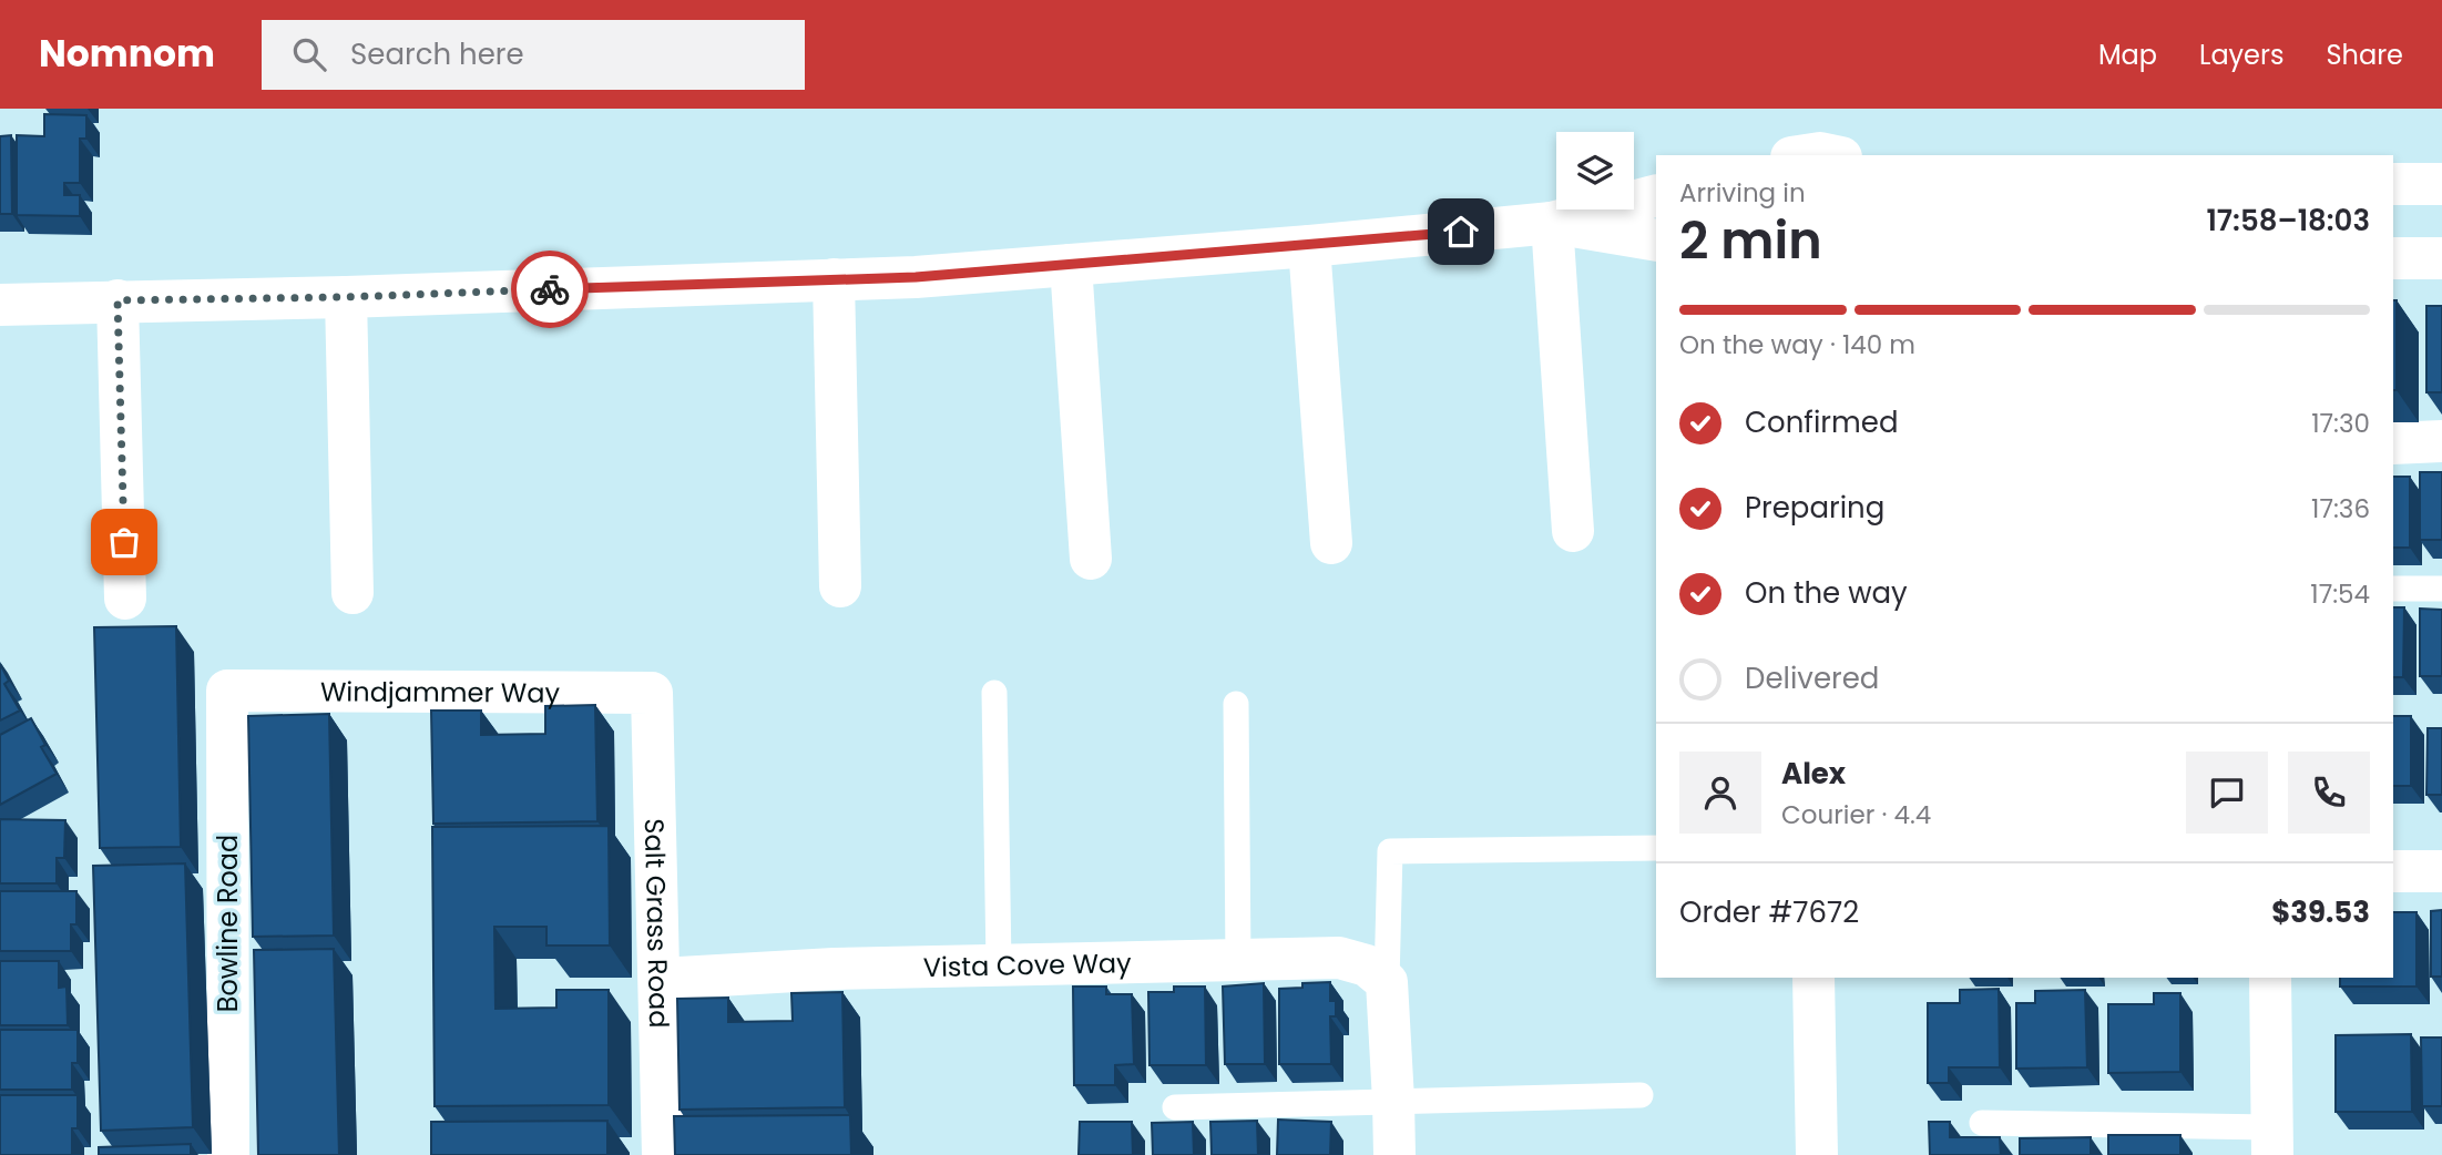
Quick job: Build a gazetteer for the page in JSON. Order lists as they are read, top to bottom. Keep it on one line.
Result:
{"streets":{"street":["Windjammer Way","Bowline Road","Salt Grass Road","Vista Cove Way"]},"crossings":[["Windjammer Way","Bowline Road"],["Windjammer Way","Salt Grass Road"],["Salt Grass Road","Vista Cove Way"]],"page":{"header":"Nomnom","search":"Search here","nav":["Map","Layers","Share"],"heading":["2 min","Arriving in","17:58–18:03"],"panel":["Alex","Courier · 4.4","Order #7672","$39.53"],"bar":"On the way · 140 m","list":[["Confirmed","17:30"],["Preparing","17:36"],["On the way","17:54"],"Delivered"]}}
